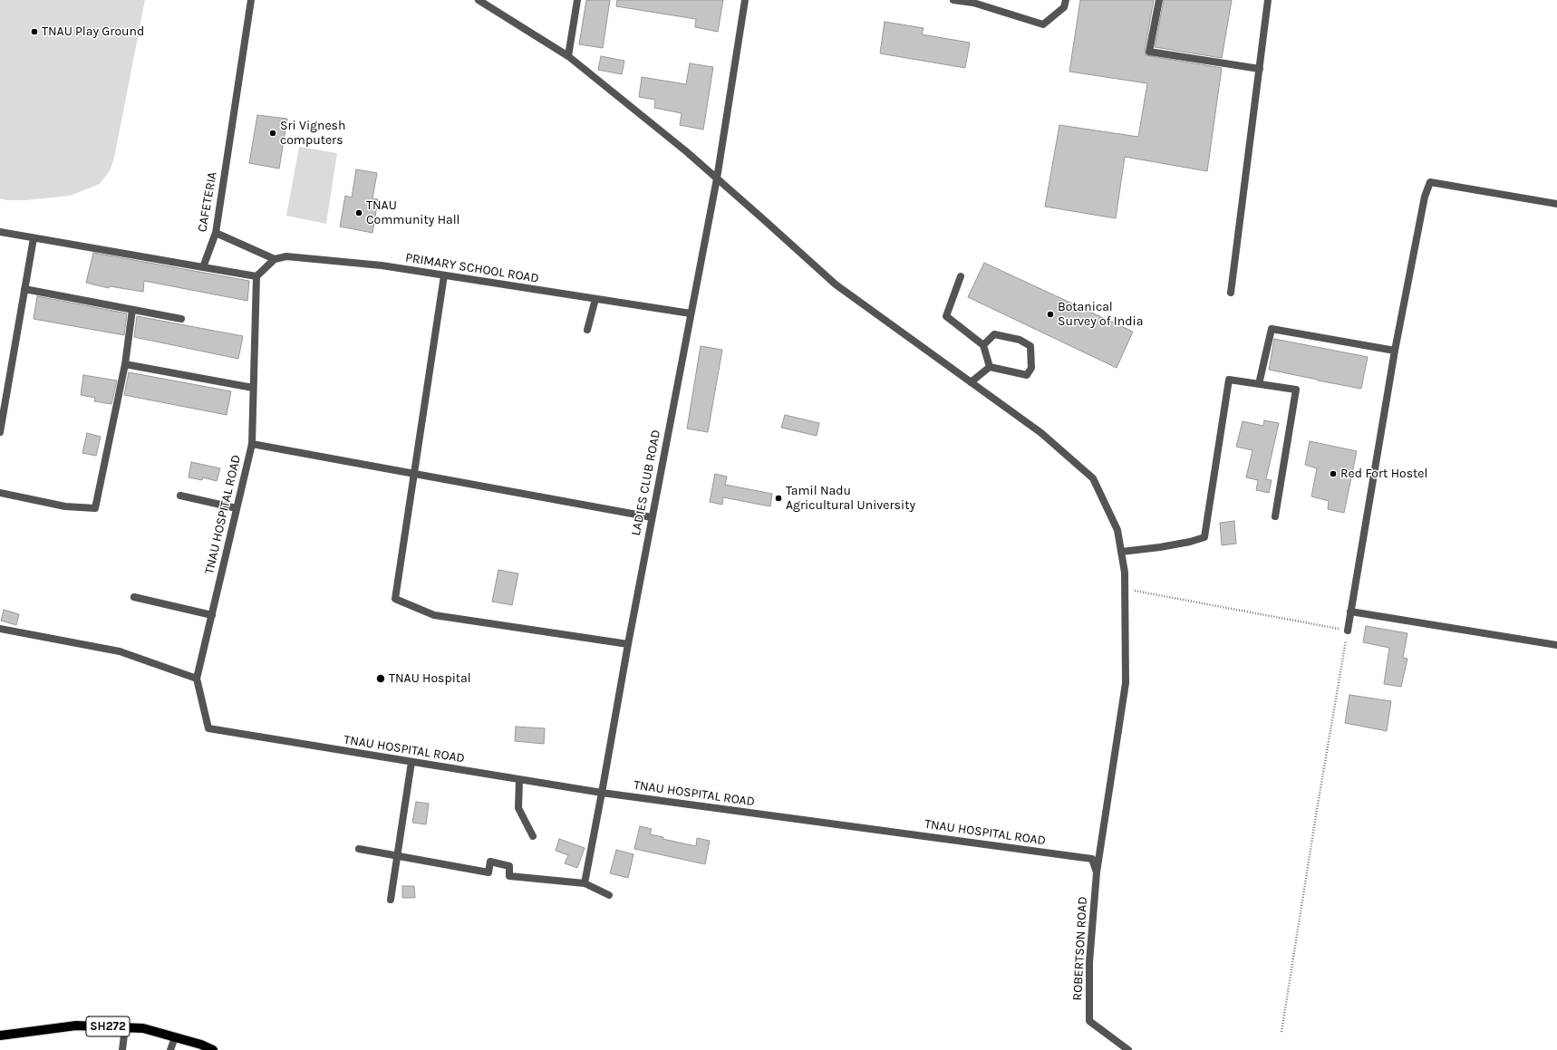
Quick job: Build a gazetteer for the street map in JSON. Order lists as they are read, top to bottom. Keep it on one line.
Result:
{"streets":{"main road":["SH272"],"street":["CAFETERIA","PRIMARY SCHOOL ROAD","LADIES CLUB ROAD","TNAU HOSPITAL ROAD","ROBERTSON ROAD"]},"crossings":[["PRIMARY SCHOOL ROAD","LADIES CLUB ROAD"],["LADIES CLUB ROAD","TNAU HOSPITAL ROAD"],["TNAU HOSPITAL ROAD","ROBERTSON ROAD"]],"places":["TNAU Play Ground","Sri Vignesh computers","TNAU Community Hall","Botanical Survey of India","Red Fort Hostel","Tamil Nadu Agricultural University","TNAU Hospital"]}
